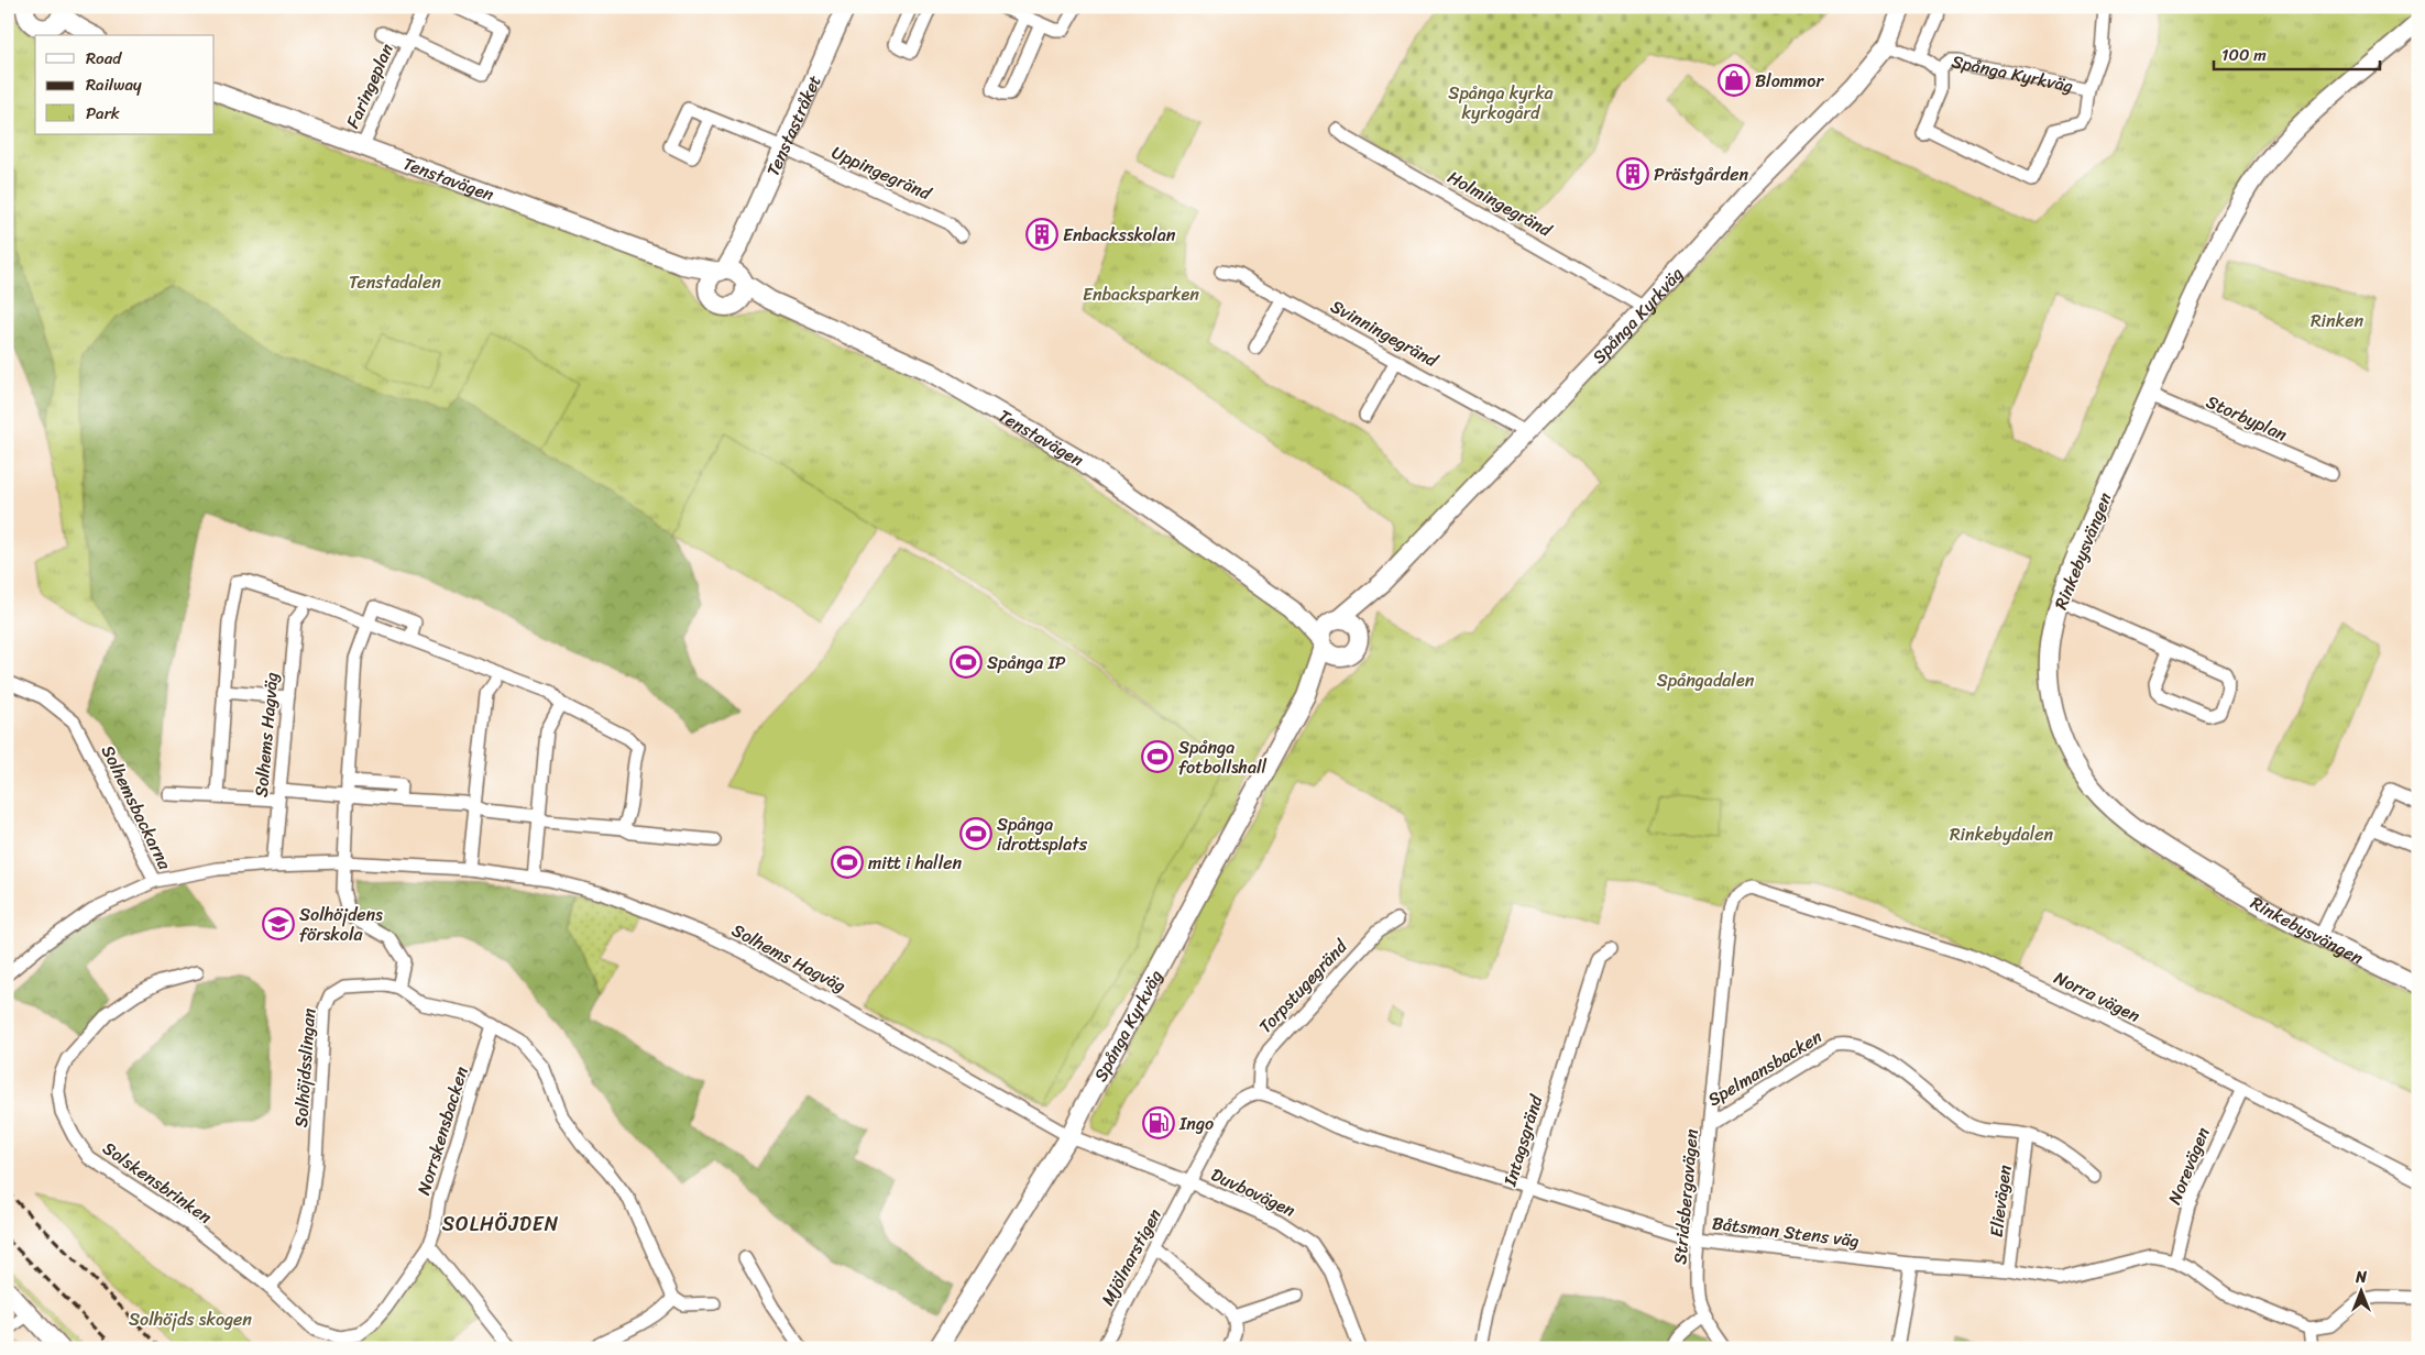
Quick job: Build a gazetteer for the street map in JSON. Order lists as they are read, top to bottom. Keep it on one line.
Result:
{"streets":{"street":["Spånga Kyrkväg","Faringeplan","Tenstastråket","Uppingegränd","Tenstavägen","Holmingegränd","Svinningegränd","Storbyplan","Rinkebysvängen","Solhems Hagväg","Solhemsbackarna","Torpstugegränd","Norra vägen","Solhöjdsslingan","Spelmansbacken","Norrskensbacken","Intagsgränd","Norevägen","Solskensbrinken","Duvbovägen","Stridsbergavägen","Elievägen","Båtsman Stens väg","Mjölnarstigen"]},"crossings":[["Spånga Kyrkväg","Tenstavägen"],["Spånga Kyrkväg","Holmingegränd"],["Spånga Kyrkväg","Svinningegränd"],["Spånga Kyrkväg","Solhems Hagväg"],["Spånga Kyrkväg","Duvbovägen"],["Faringeplan","Tenstavägen"],["Tenstastråket","Uppingegränd"],["Tenstastråket","Tenstavägen"],["Storbyplan","Rinkebysvängen"],["Solhems Hagväg","Solhemsbackarna"],["Solhems Hagväg","Duvbovägen"],["Torpstugegränd","Båtsman Stens väg"],["Norra vägen","Norevägen"],["Norra vägen","Stridsbergavägen"],["Solhöjdsslingan","Norrskensbacken"],["Solhöjdsslingan","Solskensbrinken"],["Spelmansbacken","Stridsbergavägen"],["Spelmansbacken","Elievägen"],["Norrskensbacken","Solskensbrinken"],["Intagsgränd","Båtsman Stens väg"],["Norevägen","Båtsman Stens väg"],["Duvbovägen","Mjölnarstigen"],["Stridsbergavägen","Båtsman Stens väg"],["Elievägen","Båtsman Stens väg"]],"districts":["SOLHÖJDEN"],"parks":["Spånga kyrka kyrkogård","Tenstadalen","Enbacksparken","Rinken","Spångadalen","Rinkebydalen","Solhöjds skogen"],"places":{"shop":["Blommor"],"building":["Prästgården","Enbacksskolan"],"sports":["Spånga IP","Spånga fotbollshall","Spånga idrottsplats","mitt i hallen"],"school or university":["Solhöjdens förskola"],"fuel station":["Ingo"]},"legend":["Road","Railway","Park"],"scale_bar":"100 m","north":"top"}
